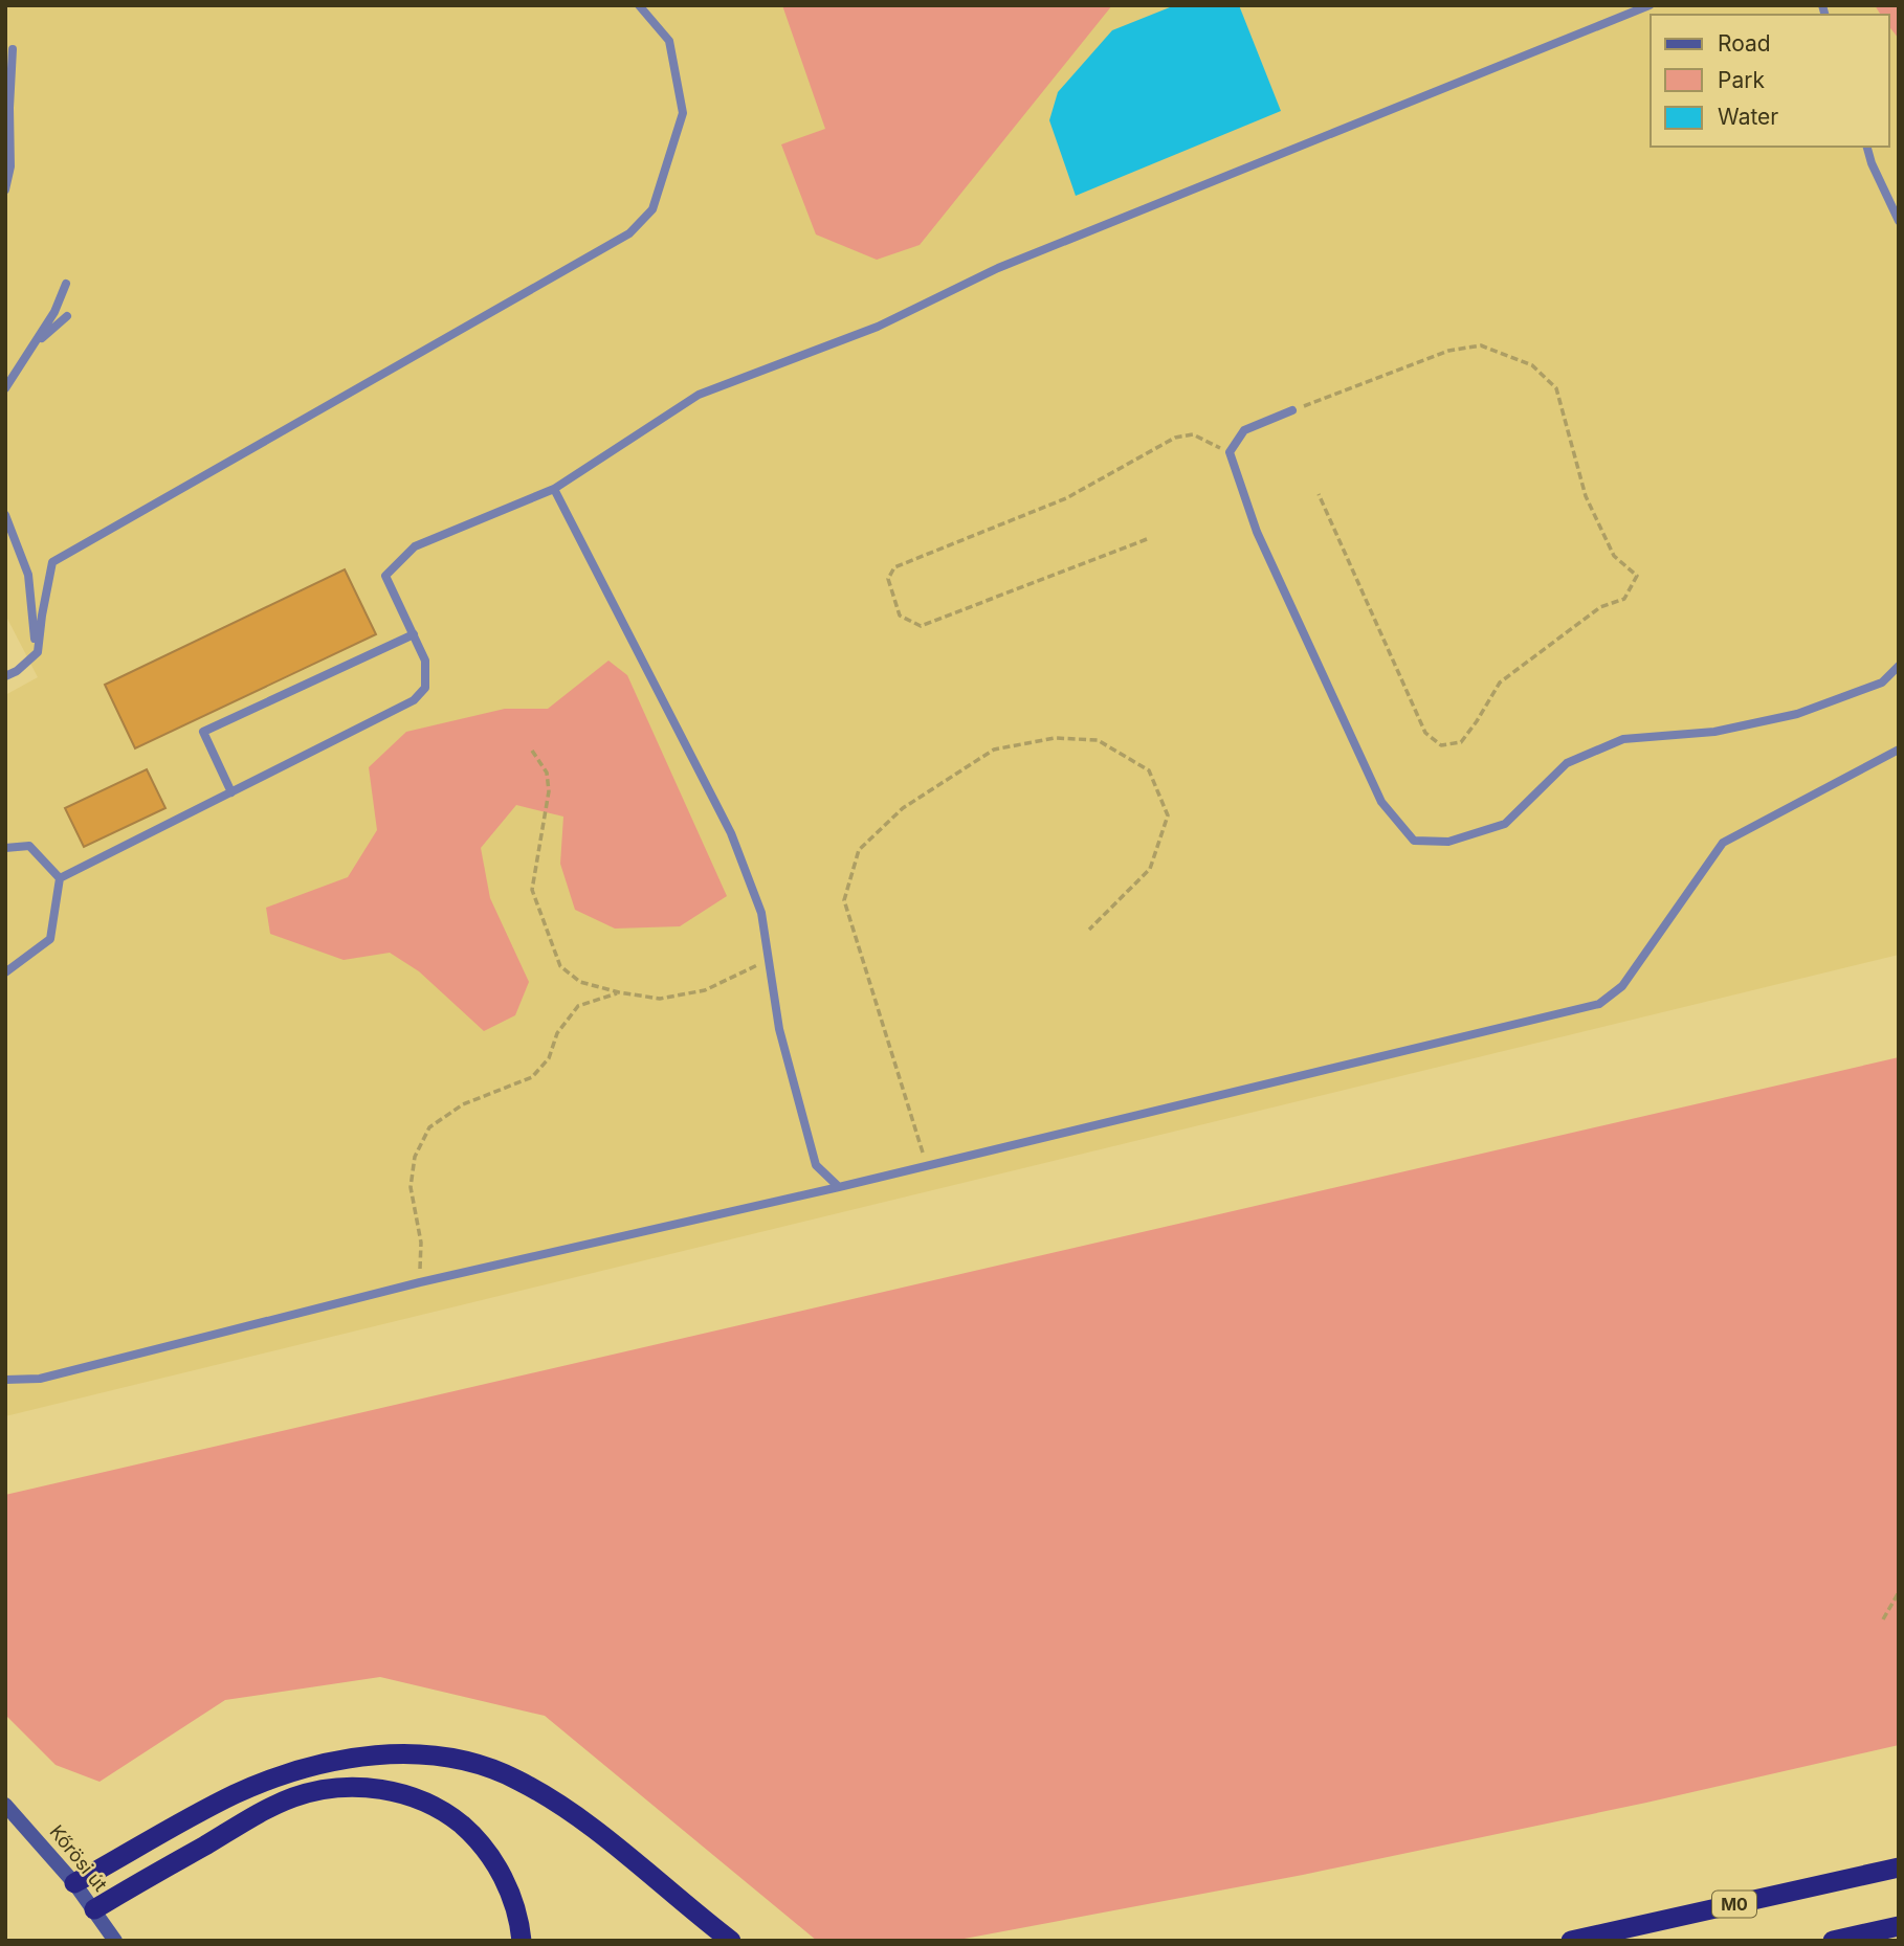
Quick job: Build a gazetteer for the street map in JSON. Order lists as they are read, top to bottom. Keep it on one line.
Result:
{"streets":{"highway":["M0"],"main road":["Kőrösi út"]},"legend":["Road","Park","Water"]}
